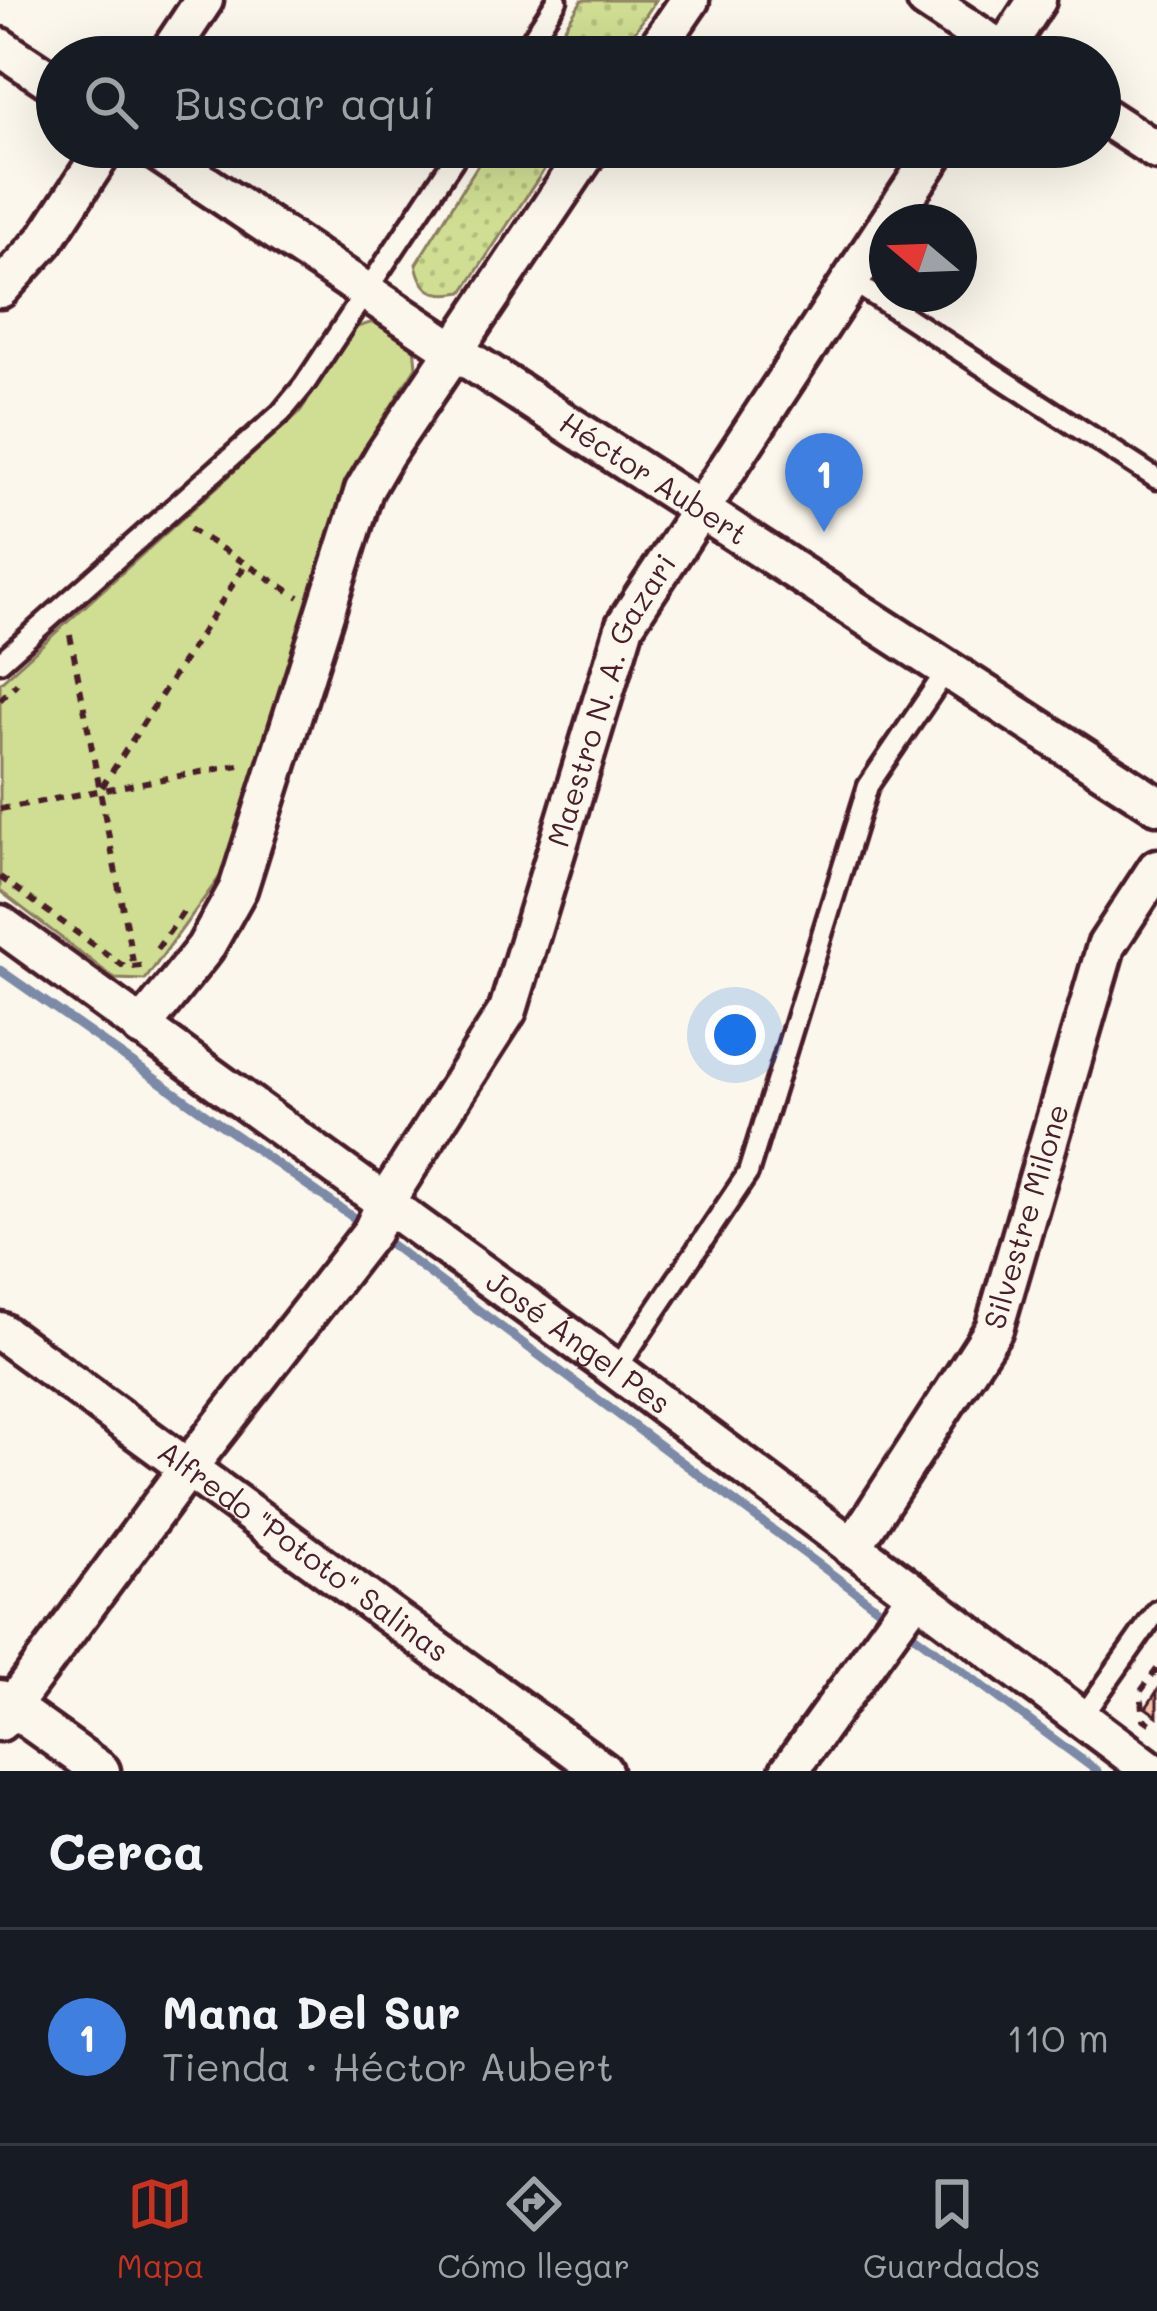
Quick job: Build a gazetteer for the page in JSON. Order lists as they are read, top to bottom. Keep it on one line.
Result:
{"streets":{"street":["Héctor Aubert","Maestro N. A. Gazari","Silvestre Milone","José Ángel Pes","Alfredo \"Pototo\" Salinas"]},"crossings":[["Héctor Aubert","Maestro N. A. Gazari"],["Maestro N. A. Gazari","José Ángel Pes"],["Maestro N. A. Gazari","Alfredo \"Pototo\" Salinas"],["Silvestre Milone","José Ángel Pes"]],"north":"left","page":{"search":"Buscar aquí","pins":"1","heading":"Cerca","list":[{"mark":"1","name":"Mana Del Sur","note":"Tienda · Héctor Aubert","value":"110 m"}],"nav":["Mapa","Cómo llegar","Guardados"]}}
